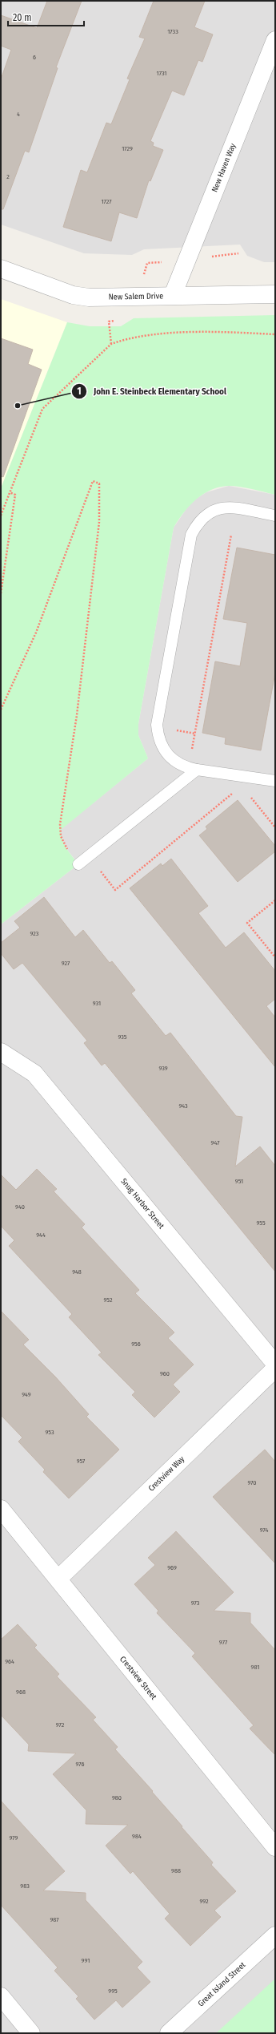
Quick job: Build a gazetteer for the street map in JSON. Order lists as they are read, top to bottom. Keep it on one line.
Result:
{"streets":{"street":["New Haven Way","New Salem Drive","Snug Harbor Street","Crestview Way","Crestview Street","Great Island Street"]},"crossings":[["New Haven Way","New Salem Drive"],["Crestview Way","Crestview Street"]],"places":["John E. Steinbeck Elementary School"],"house_numbers":["1733","6","1731","4","1729","2","1727","923","927","931","935","939","943","947","951","940","955","944","948","952","956","960","949","953","957","970","974","969","973","977","964","981","968","972","976","980","984","979","988","983","992","987","991","995"],"scale_bar":"20 m"}
